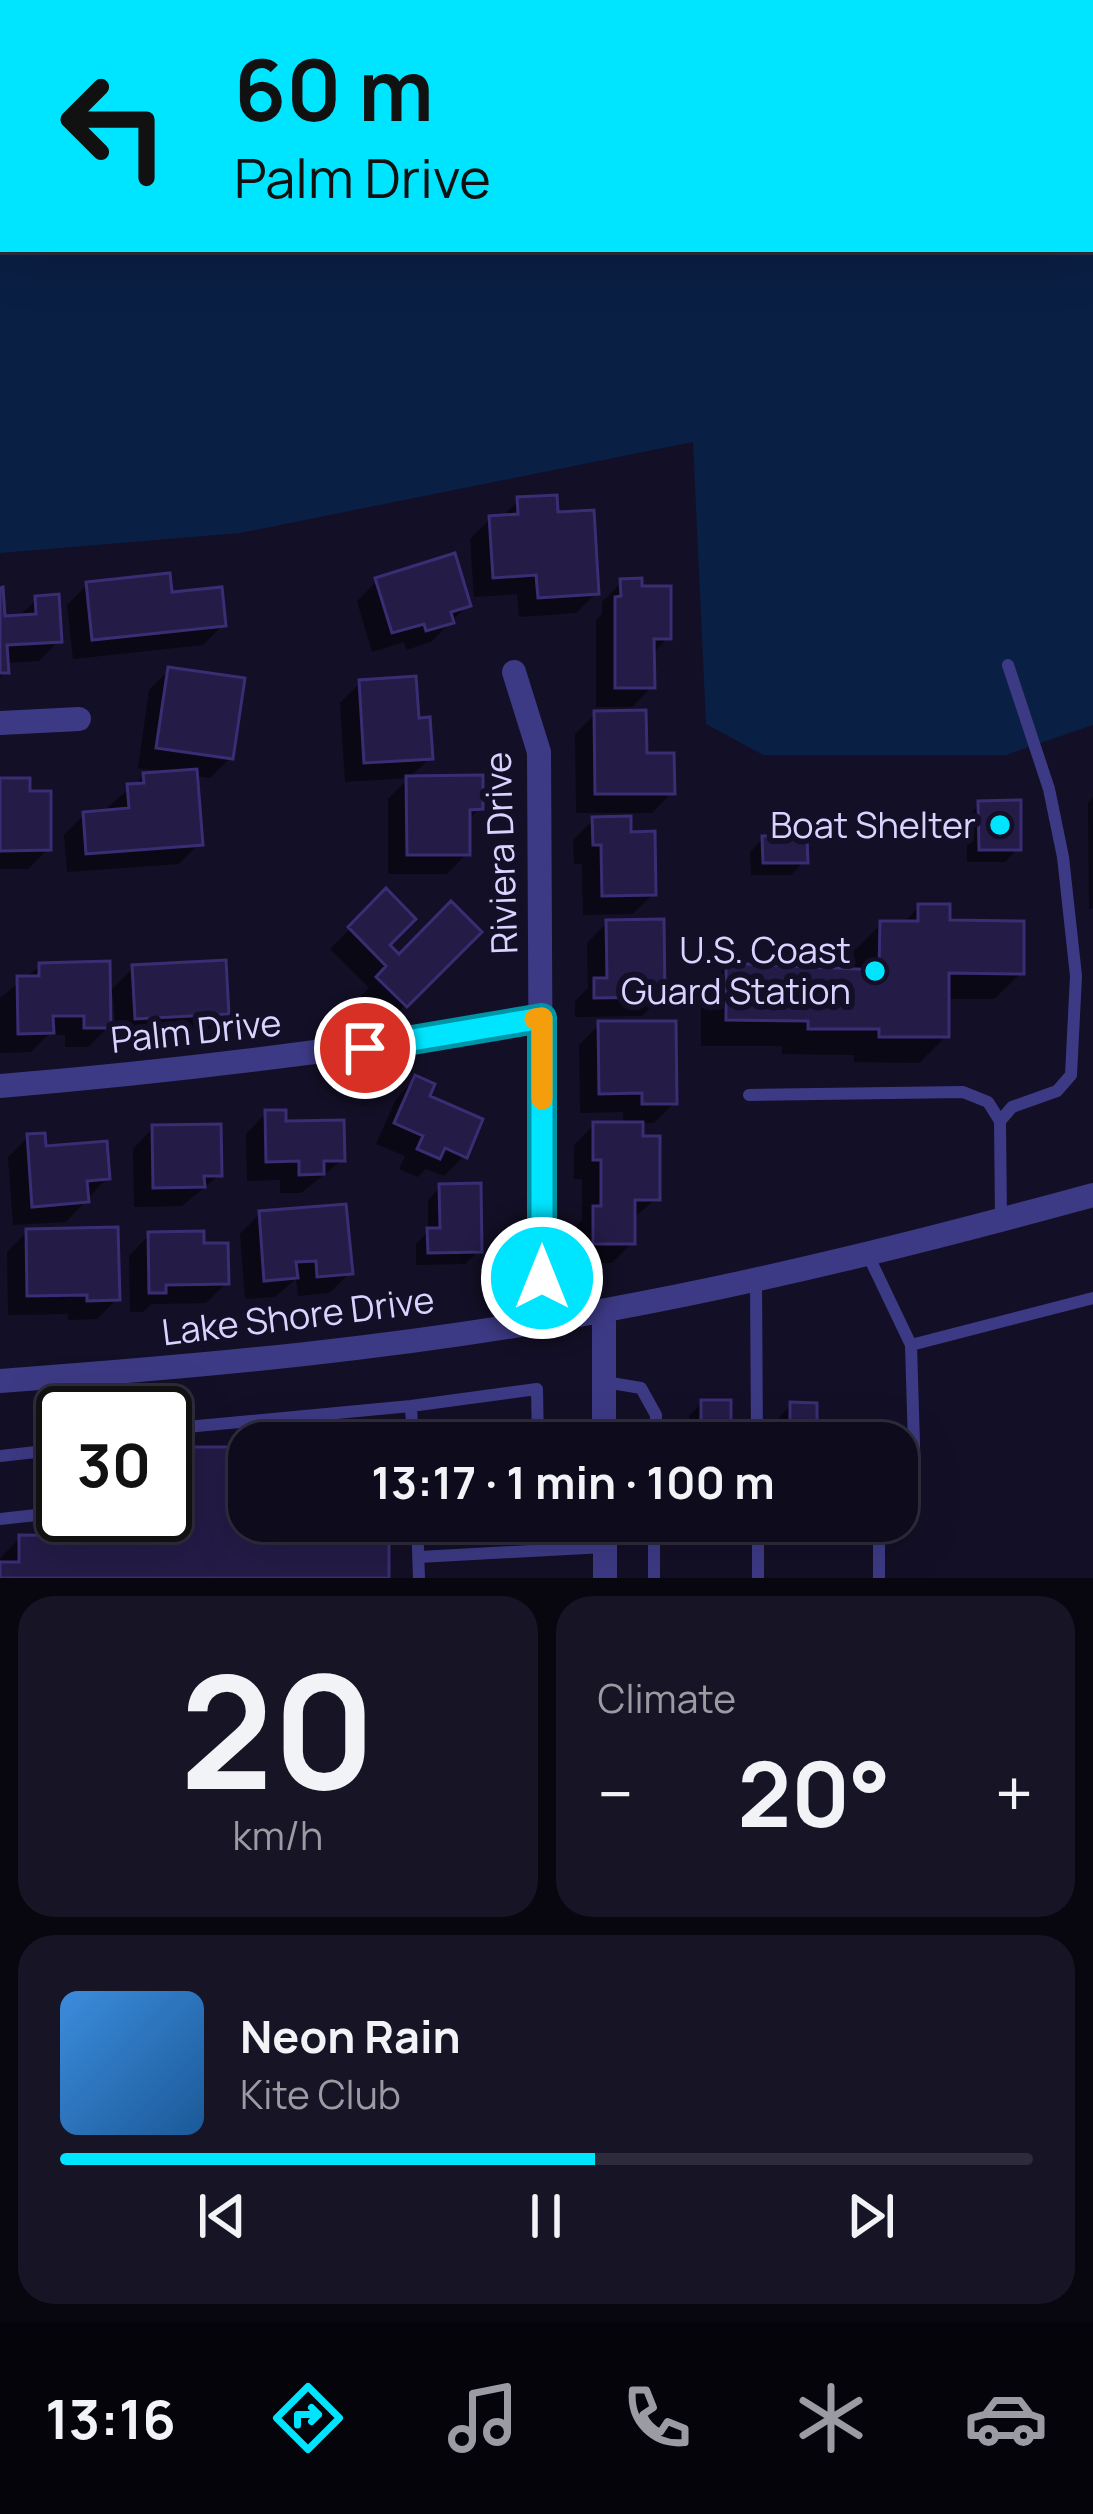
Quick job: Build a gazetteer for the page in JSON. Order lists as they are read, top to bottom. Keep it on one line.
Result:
{"streets":{"street":["Riviera Drive","Palm Drive","Lake Shore Drive"]},"crossings":[["Riviera Drive","Palm Drive"],["Riviera Drive","Lake Shore Drive"]],"places":["Boat Shelter","U.S. Coast Guard Station"],"page":{"turn":["60 m","Palm Drive"],"limit":"30","trip":"13:17 · 1 min · 100 m","tile":[["20","km/h"],"Climate"],"heat":["−","20°","+"],"song":["Neon Rain","Kite Club"],"tabs":"13:16"}}
